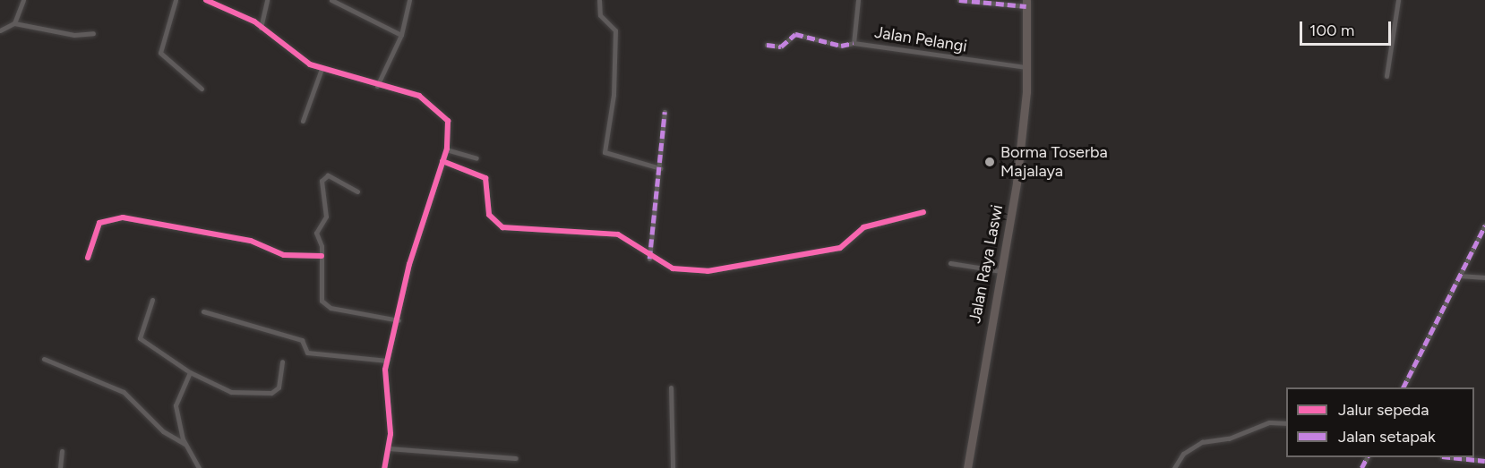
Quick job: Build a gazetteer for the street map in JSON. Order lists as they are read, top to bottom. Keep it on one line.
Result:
{"streets":{"main road":["Jalan Raya Laswi"],"street":["Jalan Pelangi"]},"crossings":[["Jalan Pelangi","Jalan Raya Laswi"]],"places":["Borma Toserba Majalaya"],"legend":["Jalur sepeda","Jalan setapak"],"scale_bar":"100 m"}
